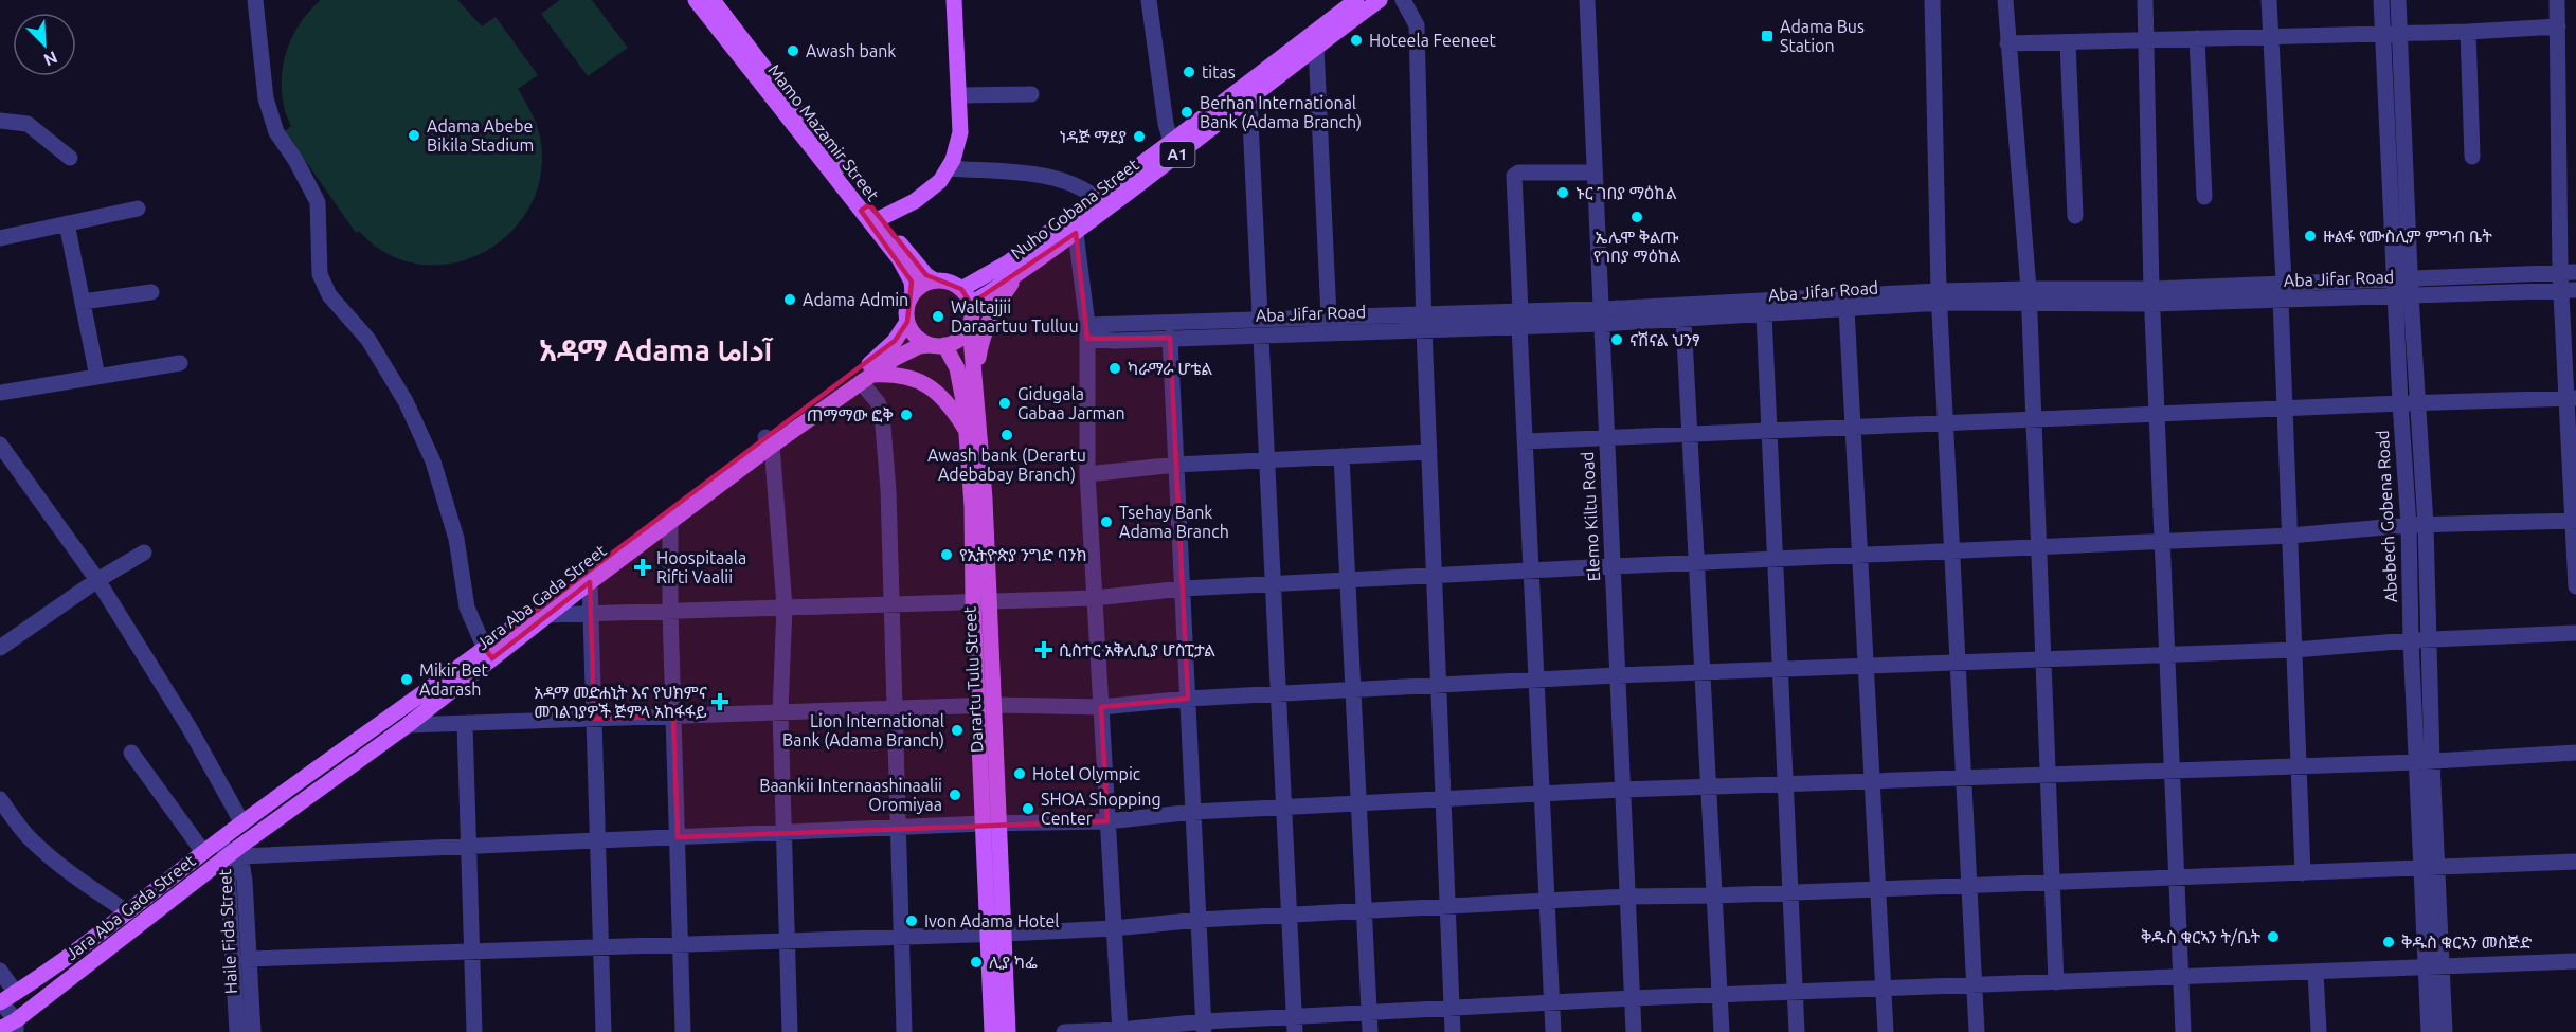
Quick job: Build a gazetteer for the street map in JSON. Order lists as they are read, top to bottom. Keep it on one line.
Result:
{"streets":{"main road":["Mamo Mazamir Street","A1","Nuho Gobana Street","Jara Aba Gada Street","Darartu Tulu Street"],"street":["Aba Jifar Road","Elemo Kiltu Road","Abebech Gobena Road","Haile Fida Street"]},"crossings":[["Mamo Mazamir Street","Nuho Gobana Street"],["Mamo Mazamir Street","Jara Aba Gada Street"],["Mamo Mazamir Street","Darartu Tulu Street"],["Nuho Gobana Street","Jara Aba Gada Street"],["Nuho Gobana Street","Darartu Tulu Street"],["Aba Jifar Road","Elemo Kiltu Road"],["Aba Jifar Road","Abebech Gobena Road"],["Jara Aba Gada Street","Darartu Tulu Street"],["Jara Aba Gada Street","Haile Fida Street"]],"districts":["አዳማ Adama آداما"],"places":{"transit":["Adama Bus Station"],"other":["Hoteela Feeneet","Awash bank","titas","Berhan International Bank (Adama Branch)","Adama Abebe Bikila Stadium","ነዳጅ ማደያ","ኑር ገበያ ማዕከል","ኤሌሞ ቅልጡ የገበያ ማዕከል","ዙልፋ የሙስሊም ምግብ ቤት","Adama Admin","Waltajjii Daraartuu Tulluu","ናሽናል ህንፃ","ካራማራ ሆቴል","Gidugala Gabaa Jarman","ጠማማው ፎቅ","Awash bank (Derartu Adebabay Branch)","Tsehay Bank Adama Branch","የኢትዮጵያ ንግድ ባንክ","Mikir Bet Adarash","Lion International Bank (Adama Branch)","Hotel Olympic","Baankii Internaashinaalii Oromiyaa","SHOA Shopping Center","Ivon Adama Hotel","ቅዱስ ቁርኣን ት/ቤት","ቅዱስ ቁርኣን መስጅድ","ሊያ ካፌ"],"health":["Hoospitaala Rifti Vaalii","ሲስተር አቅሊሲያ ሆስፒታል","አዳማ መድሐኒት እና የህክምና መገልገያዎች ጅምላ አከፋፋይ"]},"north":"bottom right"}
